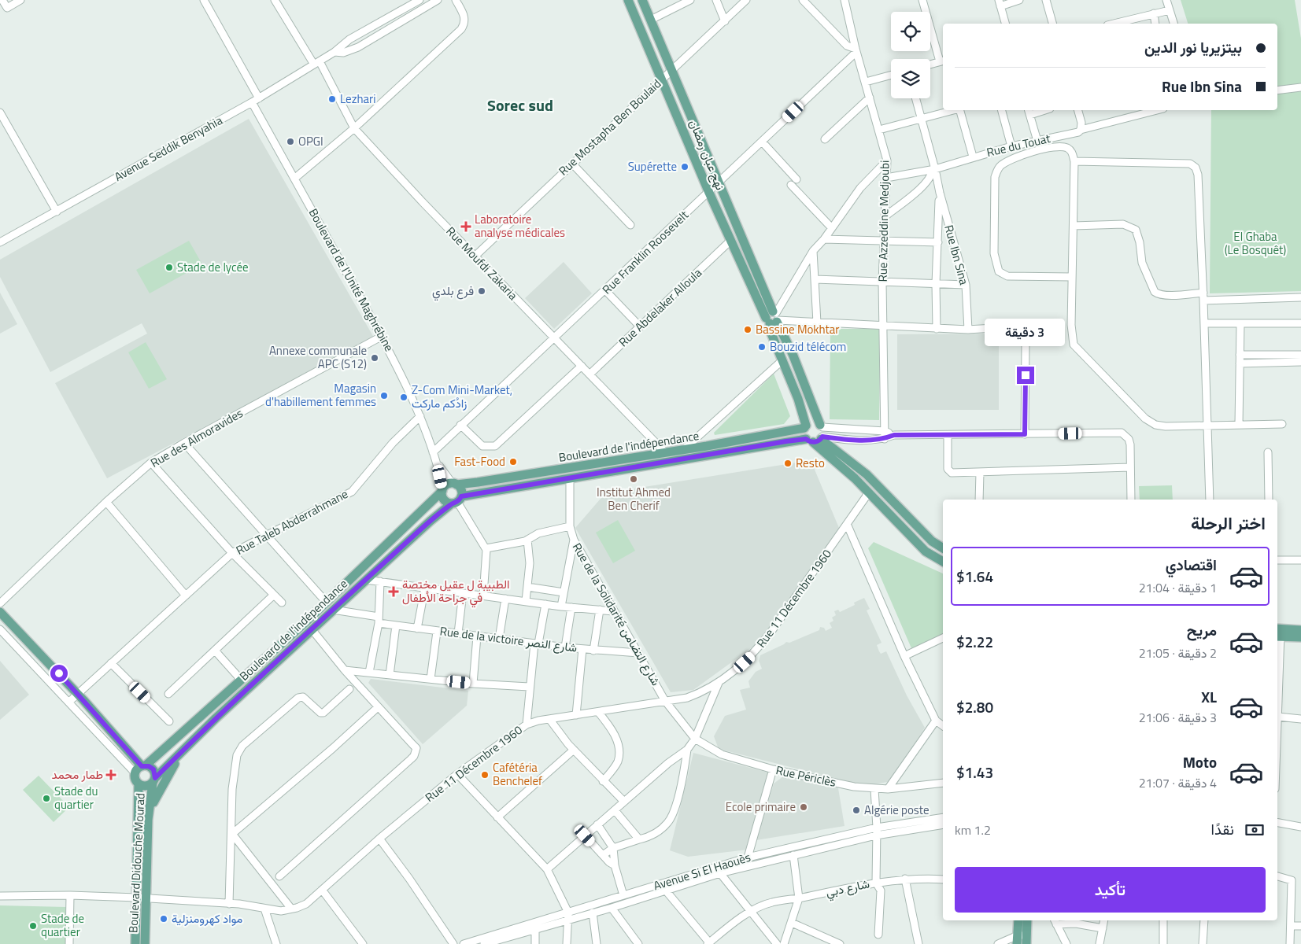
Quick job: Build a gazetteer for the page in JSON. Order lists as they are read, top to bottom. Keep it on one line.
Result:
{"streets":{"main road":["نهج عبان رمضان","Boulevard de l'indépendance","Boulevard Didouche Mourad"],"street":["Rue Mostapha Ben Boulaid","Rue du Touat","Avenue Seddik Benyahia","Rue Azzeddine Medjoubi","Rue Franklin Roosevelt","Rue Ibn Sina","Rue Moufdi Zakaria","Boulevard de l'Unité Maghrébine","Rue Abdelaker Alloula","Rue des Almoravides","Rue Taleb Abderrahmane","Rue 11 Décembre 1960","Rue de la Solidarité شارع التضامن","Rue de la victoire شارع النصر","Rue Périclès","Avenue Si El Haouès","شارع دبي"]},"crossings":[["Rue Mostapha Ben Boulaid","نهج عبان رمضان"],["Rue Mostapha Ben Boulaid","Rue Moufdi Zakaria"],["Rue du Touat","Rue Ibn Sina"],["Avenue Seddik Benyahia","Rue Moufdi Zakaria"],["Avenue Seddik Benyahia","Boulevard de l'Unité Maghrébine"],["نهج عبان رمضان","Rue Franklin Roosevelt"],["نهج عبان رمضان","Rue Abdelaker Alloula"],["نهج عبان رمضان","Boulevard de l'indépendance"],["Rue Azzeddine Medjoubi","Rue Franklin Roosevelt"],["Rue Franklin Roosevelt","Rue Moufdi Zakaria"],["Rue Franklin Roosevelt","Boulevard de l'Unité Maghrébine"],["Rue Moufdi Zakaria","Rue Abdelaker Alloula"],["Rue Moufdi Zakaria","Boulevard de l'indépendance"],["Boulevard de l'Unité Maghrébine","Rue des Almoravides"],["Boulevard de l'Unité Maghrébine","Boulevard de l'indépendance"],["Boulevard de l'Unité Maghrébine","Rue Taleb Abderrahmane"],["Boulevard de l'indépendance","Rue de la Solidarité شارع التضامن"],["Boulevard de l'indépendance","Rue de la victoire شارع النصر"],["Boulevard de l'indépendance","Boulevard Didouche Mourad"],["Rue 11 Décembre 1960","Rue de la Solidarité شارع التضامن"],["Rue 11 Décembre 1960","Rue Périclès"],["Rue 11 Décembre 1960","Boulevard Didouche Mourad"],["Rue de la Solidarité شارع التضامن","Rue de la victoire شارع النصر"],["Rue de la Solidarité شارع التضامن","Rue Périclès"]],"districts":["Sorec sud"],"parks":["El Ghaba (Le Bosquêt)"],"places":{"other":["Lezhari","OPGI","Supérette","Stade de lycée","فرع بلدي","Bassine Mokhtar","Bouzid télécom","Annexe communale APC (S12)","Magasin d'habillement femmes","Z-Com Mini-Market, زادُكم ماركت","Fast-Food","Resto","Institut Ahmed Ben Cherif","Cafétéria Benchelef","Stade du quartier","Ecole primaire","Algérie poste","مواد كهرومنزلية","Stade de quartier"],"health":["Laboratoire analyse médicales","الطبيبة ل عقيل مختصة في جراحة الأطفال","طمار محمد"]},"page":{"banner":["بيتزيريا نور الدين","Rue Ibn Sina"],"bubble":"3 دقيقة","heading":"اختر الرحلة","list":[{"name":"اقتصادي","note":"1 دقيقة · 21:04","value":"$1.64"},{"name":"مريح","note":"2 دقيقة · 21:05","value":"$2.22"},{"name":"XL","note":"3 دقيقة · 21:06","value":"$2.80"},{"name":"Moto","note":"4 دقيقة · 21:07","value":"$1.43"}],"pay":["نقدًا","1.2 km"],"buttons":"تأكيد"}}
